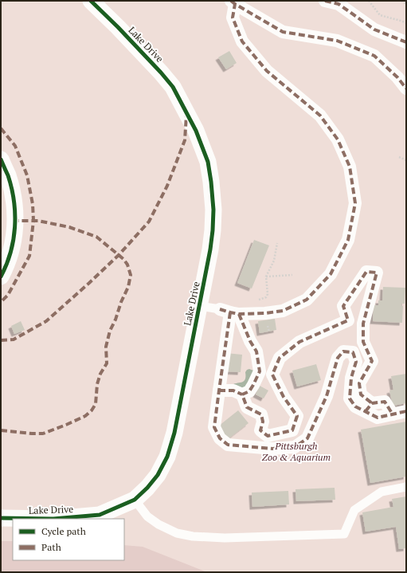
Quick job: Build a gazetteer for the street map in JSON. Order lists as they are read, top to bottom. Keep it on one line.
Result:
{"streets":{"street":["Lake Drive"]},"parks":["Pittsburgh Zoo & Aquarium"],"legend":["Cycle path","Path"]}
